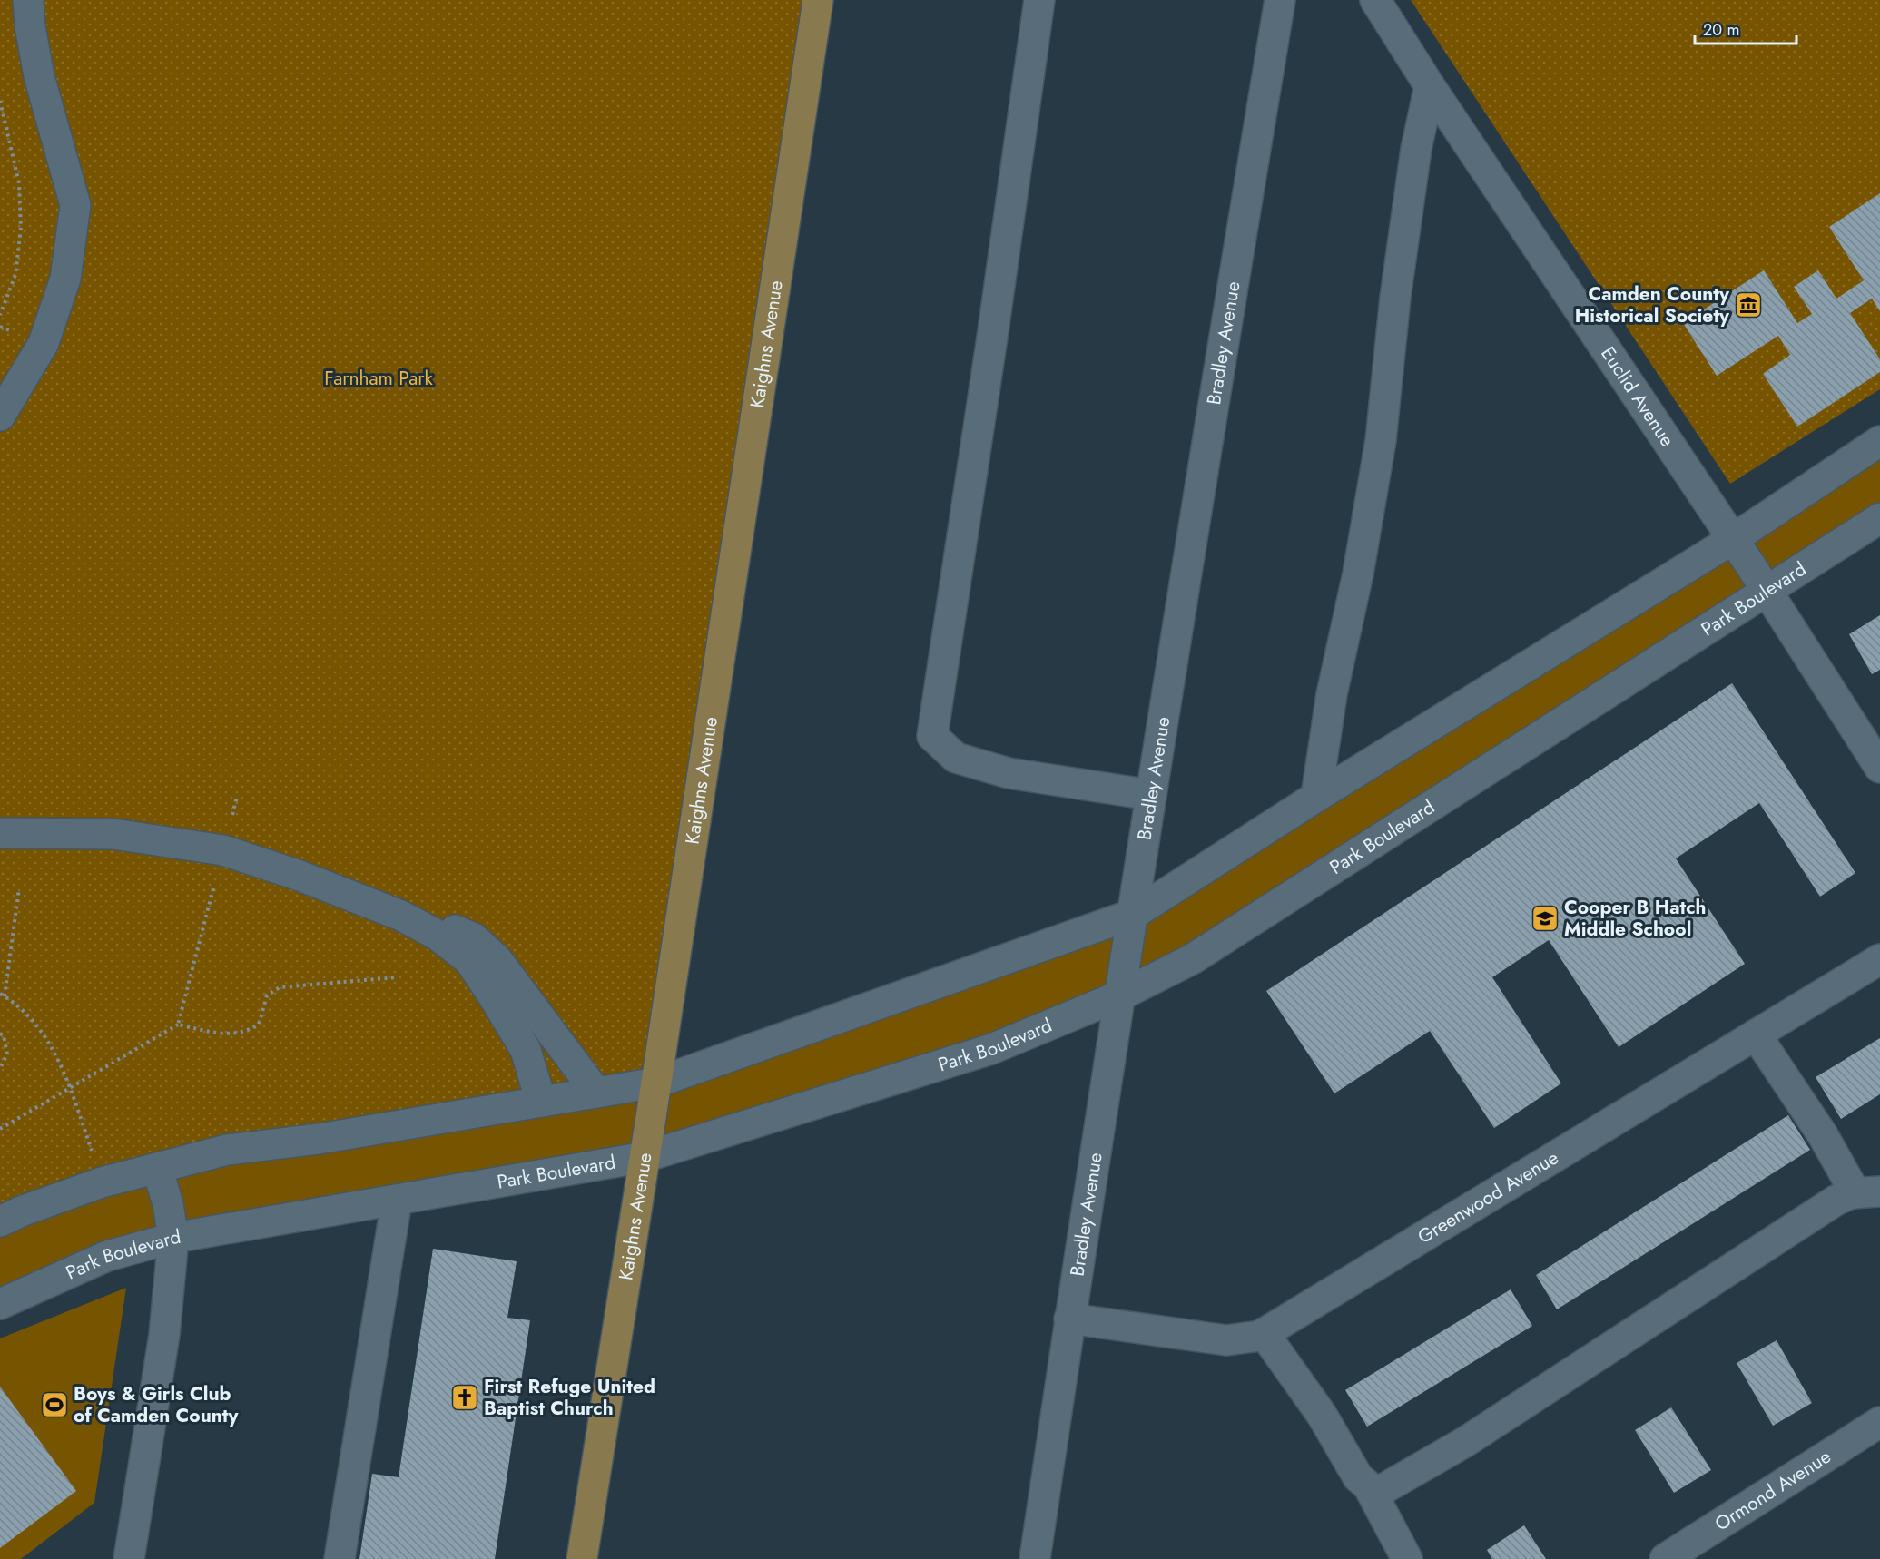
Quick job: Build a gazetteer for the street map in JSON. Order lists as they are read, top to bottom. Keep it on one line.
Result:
{"streets":{"main road":["Kaighns Avenue"],"street":["Bradley Avenue","Euclid Avenue","Park Boulevard","Greenwood Avenue","Ormond Avenue"]},"crossings":[["Bradley Avenue","Park Boulevard"],["Bradley Avenue","Greenwood Avenue"],["Kaighns Avenue","Park Boulevard"],["Euclid Avenue","Park Boulevard"]],"parks":["Farnham Park"],"places":{"museum":["Camden County Historical Society"],"school or university":["Cooper B Hatch Middle School"],"church":["First Refuge United Baptist Church"],"sports":["Boys & Girls Club of Camden County"]},"scale_bar":"20 m"}
